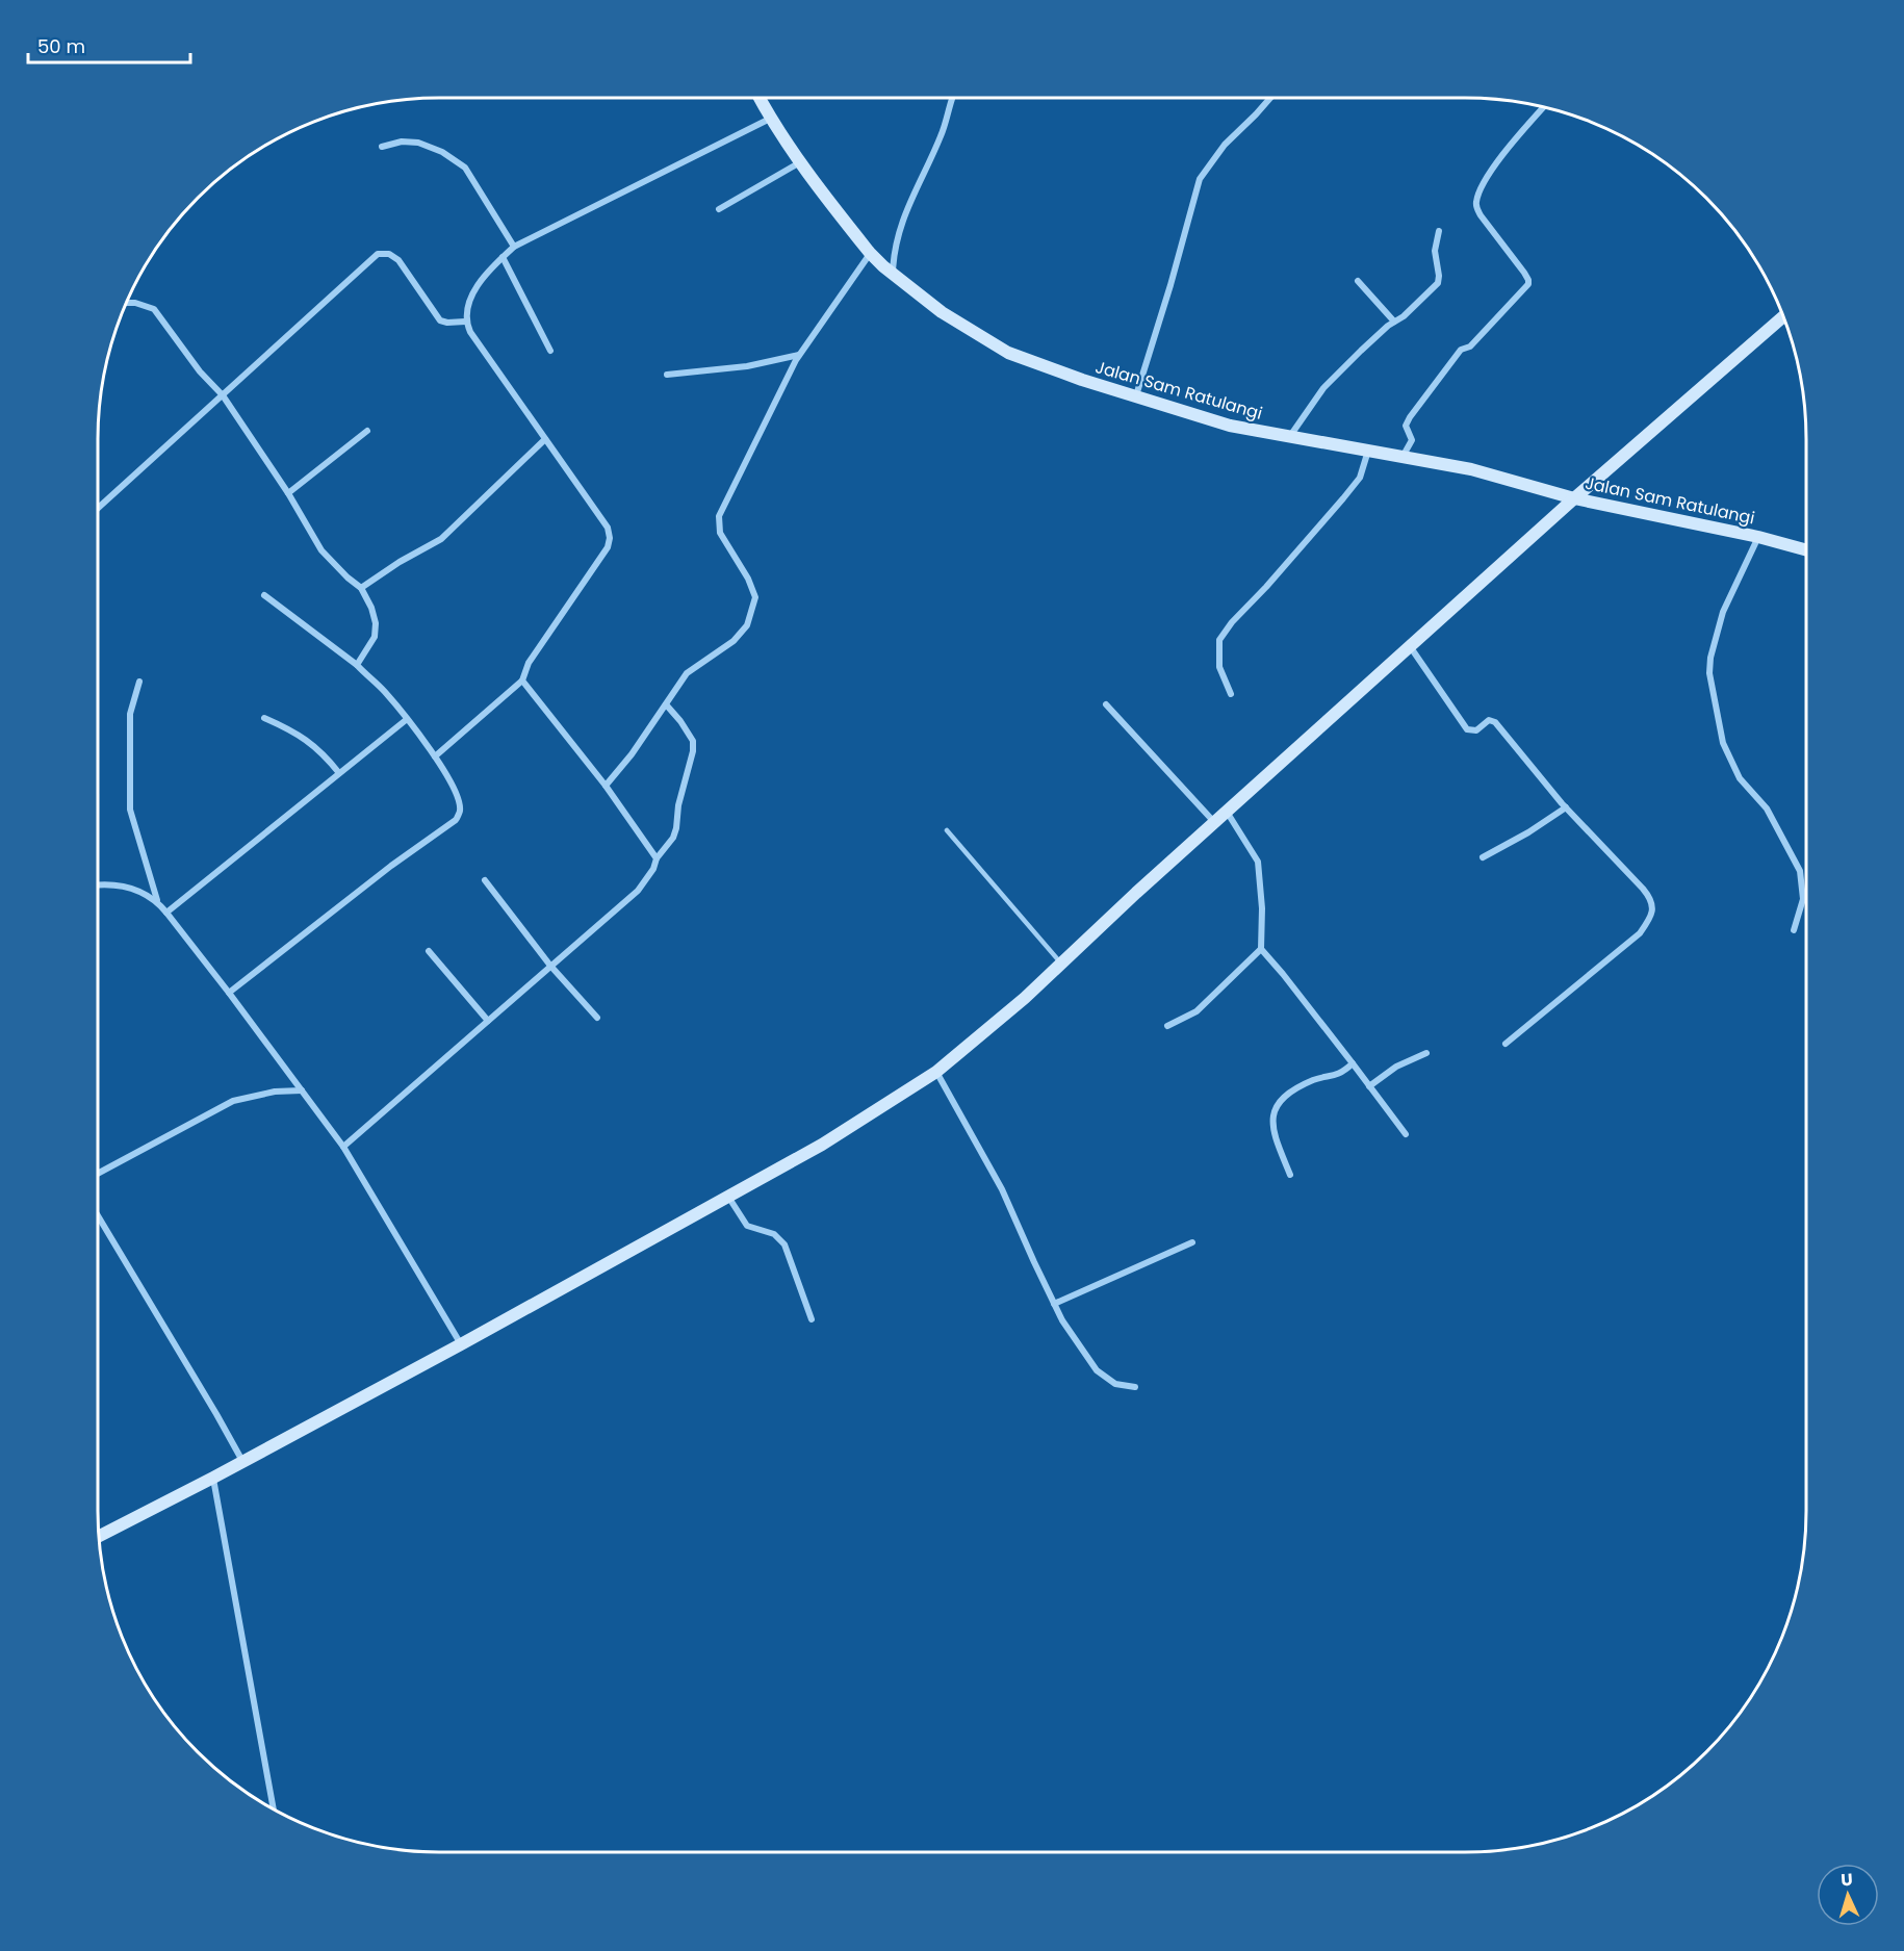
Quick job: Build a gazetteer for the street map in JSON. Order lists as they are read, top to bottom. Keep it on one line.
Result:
{"streets":{"main road":["Jalan Sam Ratulangi"]},"scale_bar":"50 m","north":"top"}
